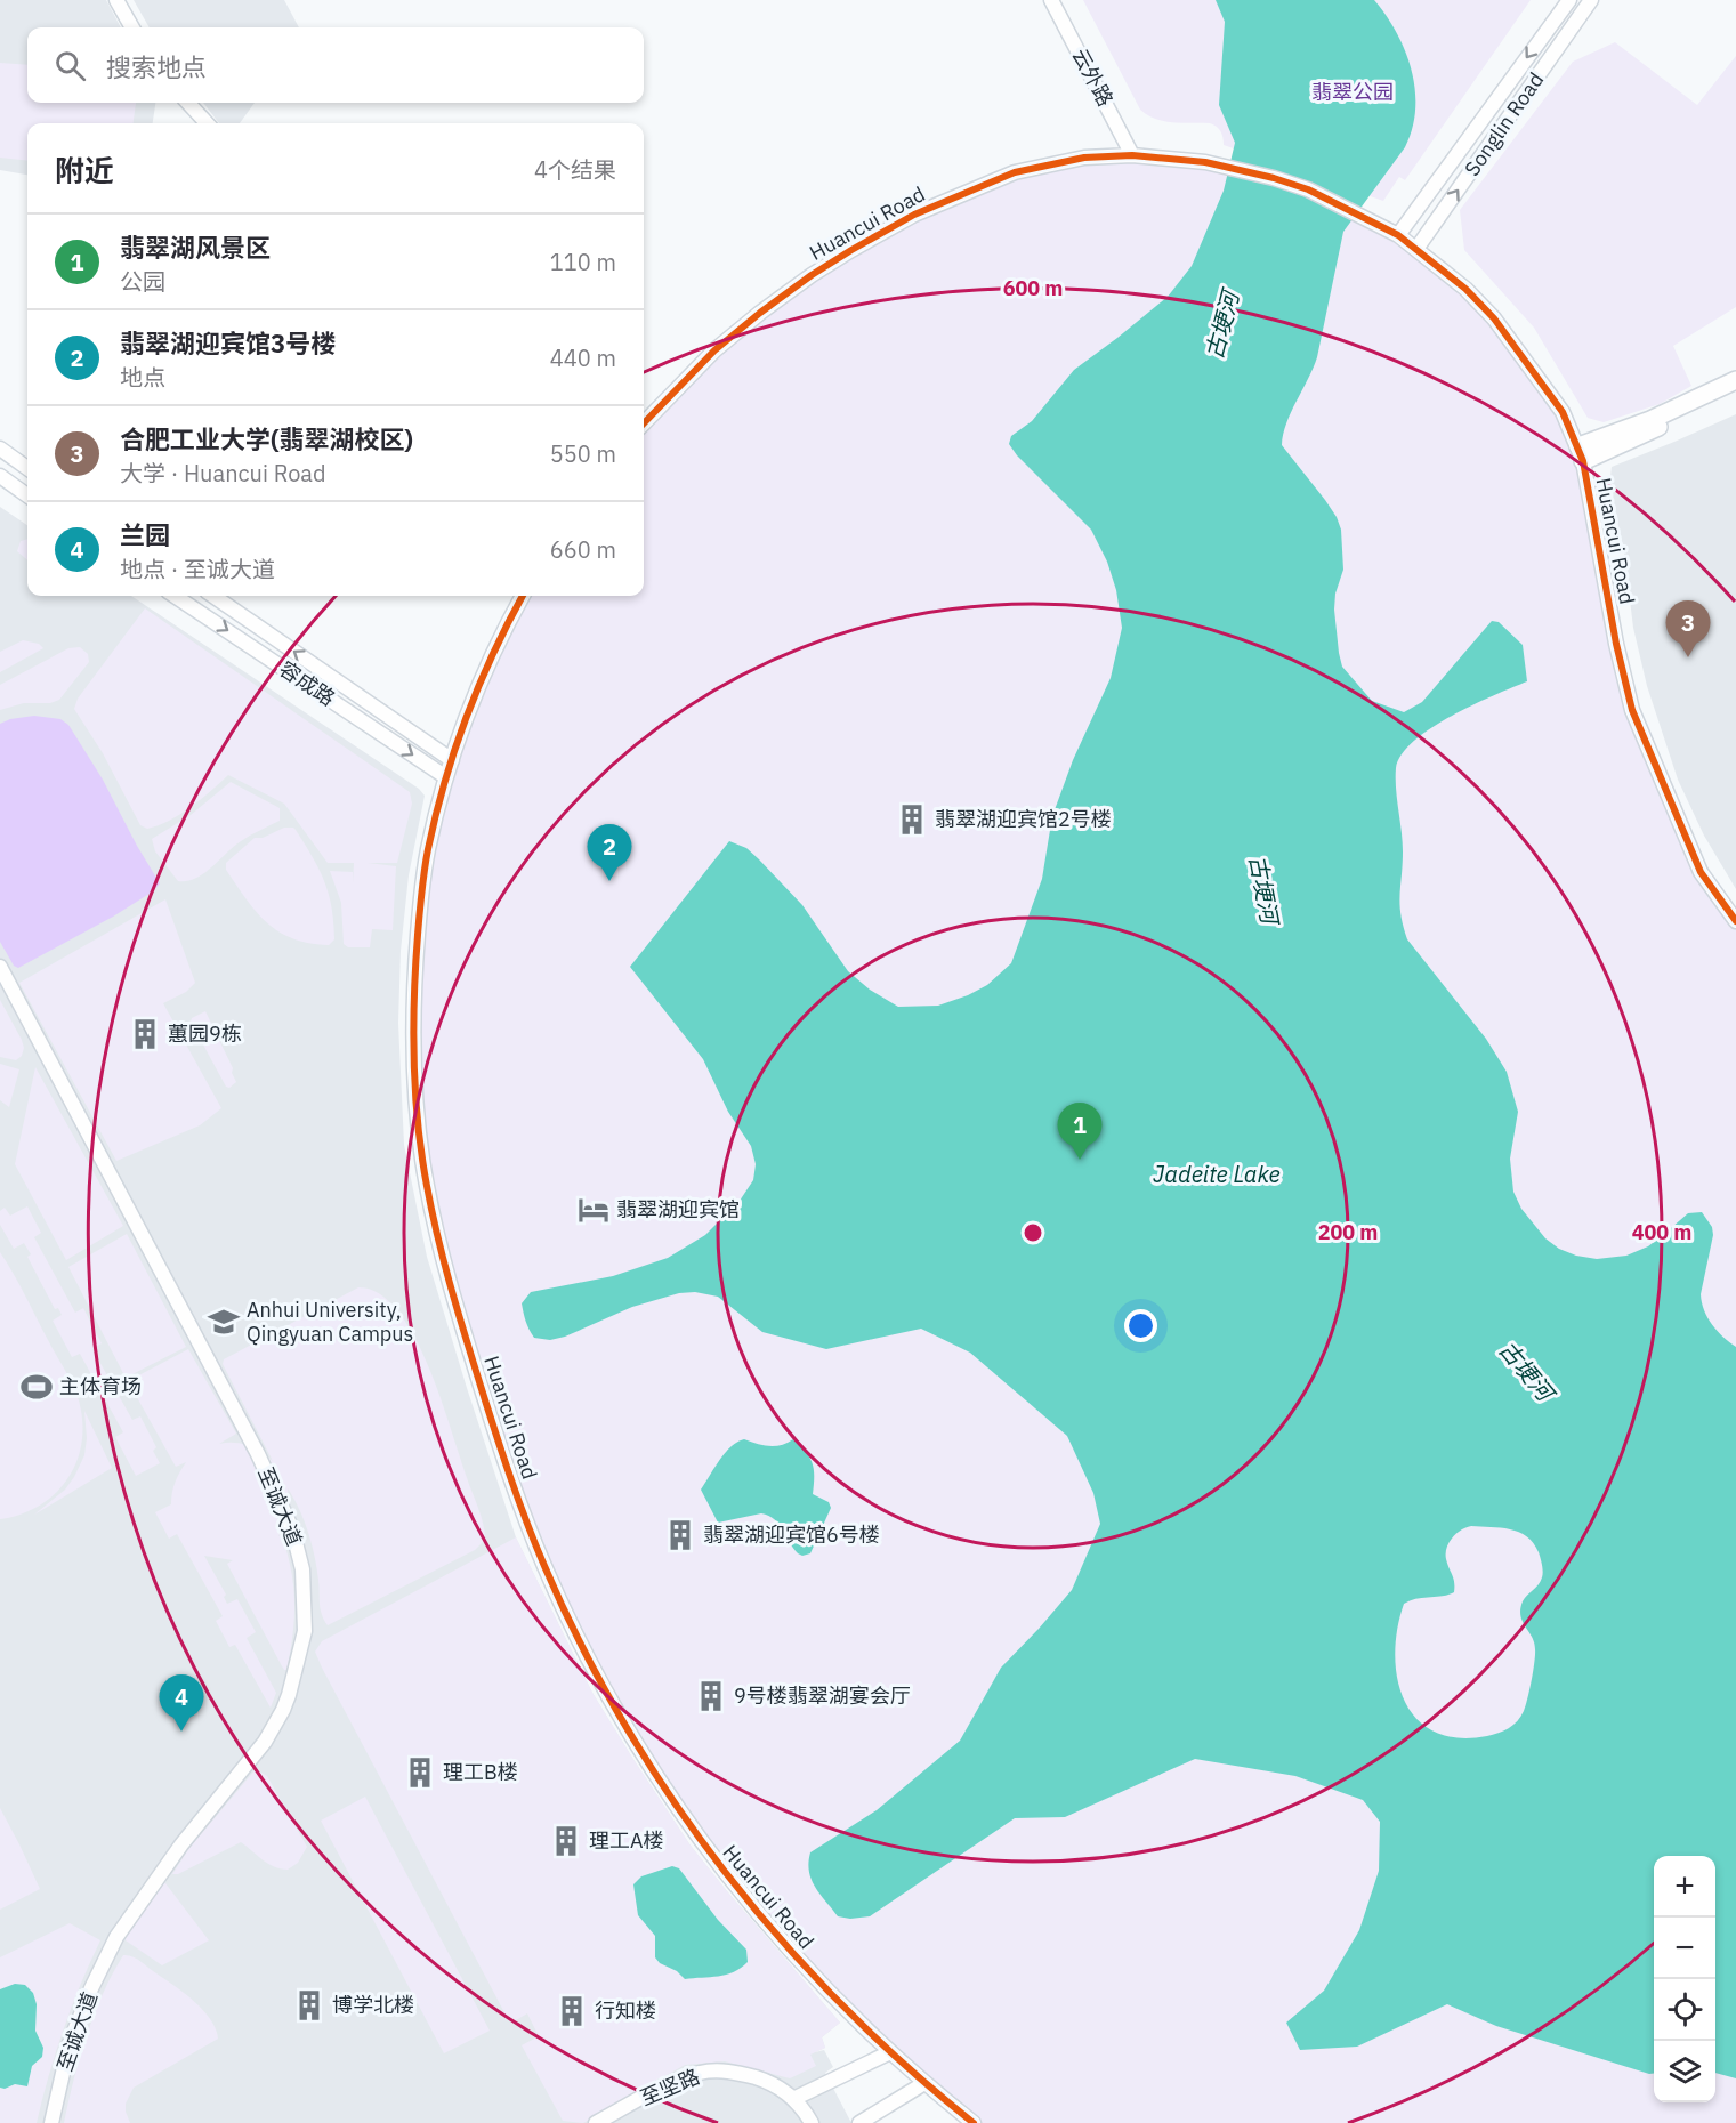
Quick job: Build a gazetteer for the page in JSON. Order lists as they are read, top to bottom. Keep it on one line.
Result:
{"streets":{"street":["云外路","Songlin Road","Huancui Road","容成路","至诚大道","至坚路"]},"crossings":[["云外路","Huancui Road"],["Songlin Road","Huancui Road"],["Huancui Road","容成路"]],"water":["古埂河","Jadeite Lake"],"parks":["翡翠公园"],"places":{"building":["翡翠湖迎宾馆2号楼","蕙园9栋","翡翠湖迎宾馆6号楼","9号楼翡翠湖宴会厅","理工B楼","理工A楼","博学北楼","行知楼"],"hotel":["翡翠湖迎宾馆"],"school or university":["Anhui University, Qingyuan Campus"],"sports":["主体育场"]},"page":{"search":"搜索地点","heading":["附近","4个结果"],"list":[{"mark":"1","name":"翡翠湖风景区","note":"公园","value":"110 m"},{"mark":"2","name":"翡翠湖迎宾馆3号楼","note":"地点","value":"440 m"},{"mark":"3","name":"合肥工业大学(翡翠湖校区)","note":"大学 · Huancui Road","value":"550 m"},{"mark":"4","name":"兰园","note":"地点 · 至诚大道","value":"660 m"}],"pins":["3","2","1","4"],"map_buttons":["+","−"]},"rings":["600 m","200 m","400 m"]}
